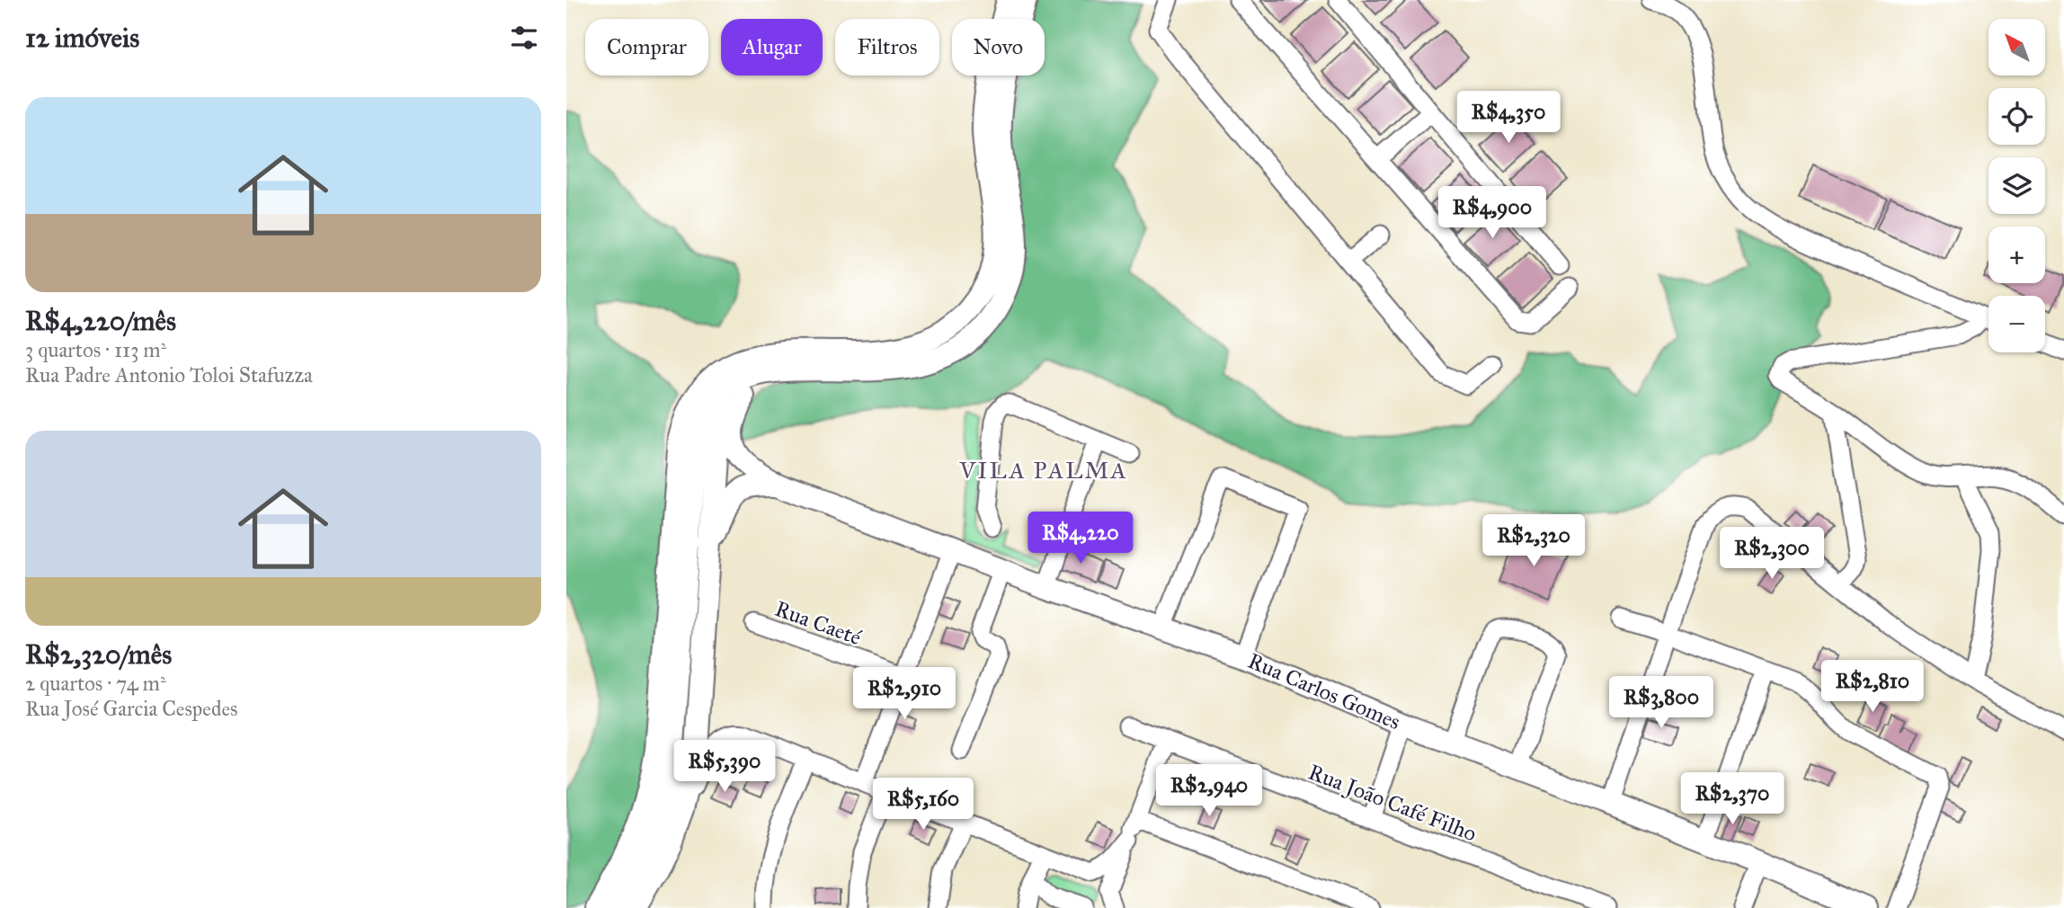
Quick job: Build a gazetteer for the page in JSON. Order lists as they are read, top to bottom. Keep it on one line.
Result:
{"streets":{"main road":["Rua Carlos Gomes"],"street":["Rua Caeté","Rua João Café Filho"]},"districts":["VILA PALMA"],"north":"top left","page":{"heading":"12 imóveis","map_buttons":["+","−"],"chip":["Comprar","Alugar","Filtros","Novo"],"list":[{"name":"R$4,220/mês","note":"3 quartos · 113 m² · Rua Padre Antonio Toloi Stafuzza"},{"name":"R$2,320/mês","note":"2 quartos · 74 m² · Rua José Garcia Cespedes"}],"price":["R$4,350","R$4,900","R$4,220","R$2,320","R$2,300","R$2,810","R$2,910","R$3,800","R$5,390","R$2,940","R$2,370","R$5,160"]}}
